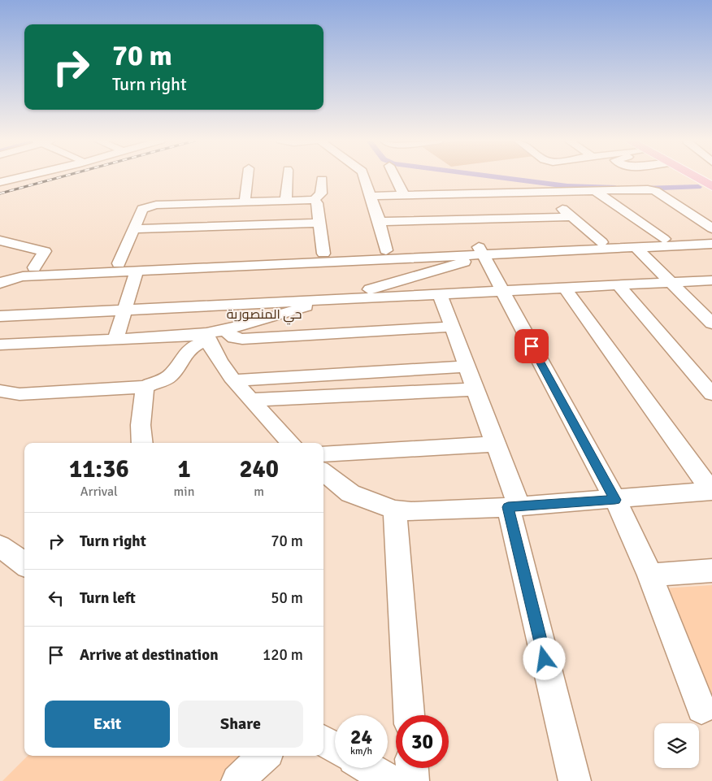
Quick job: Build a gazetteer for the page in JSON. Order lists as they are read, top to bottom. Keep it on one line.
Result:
{"districts":["حي المنصورية"],"page":{"turn":["70 m","Turn right"],"eta":["11:36","Arrival","1","min","240","m"],"list":[{"name":"Turn right","value":"70 m"},{"name":"Turn left","value":"50 m"},{"name":"Arrive at destination","value":"120 m"}],"buttons":["Exit","Share"],"speed":"24 km/h","limit":"30"}}
